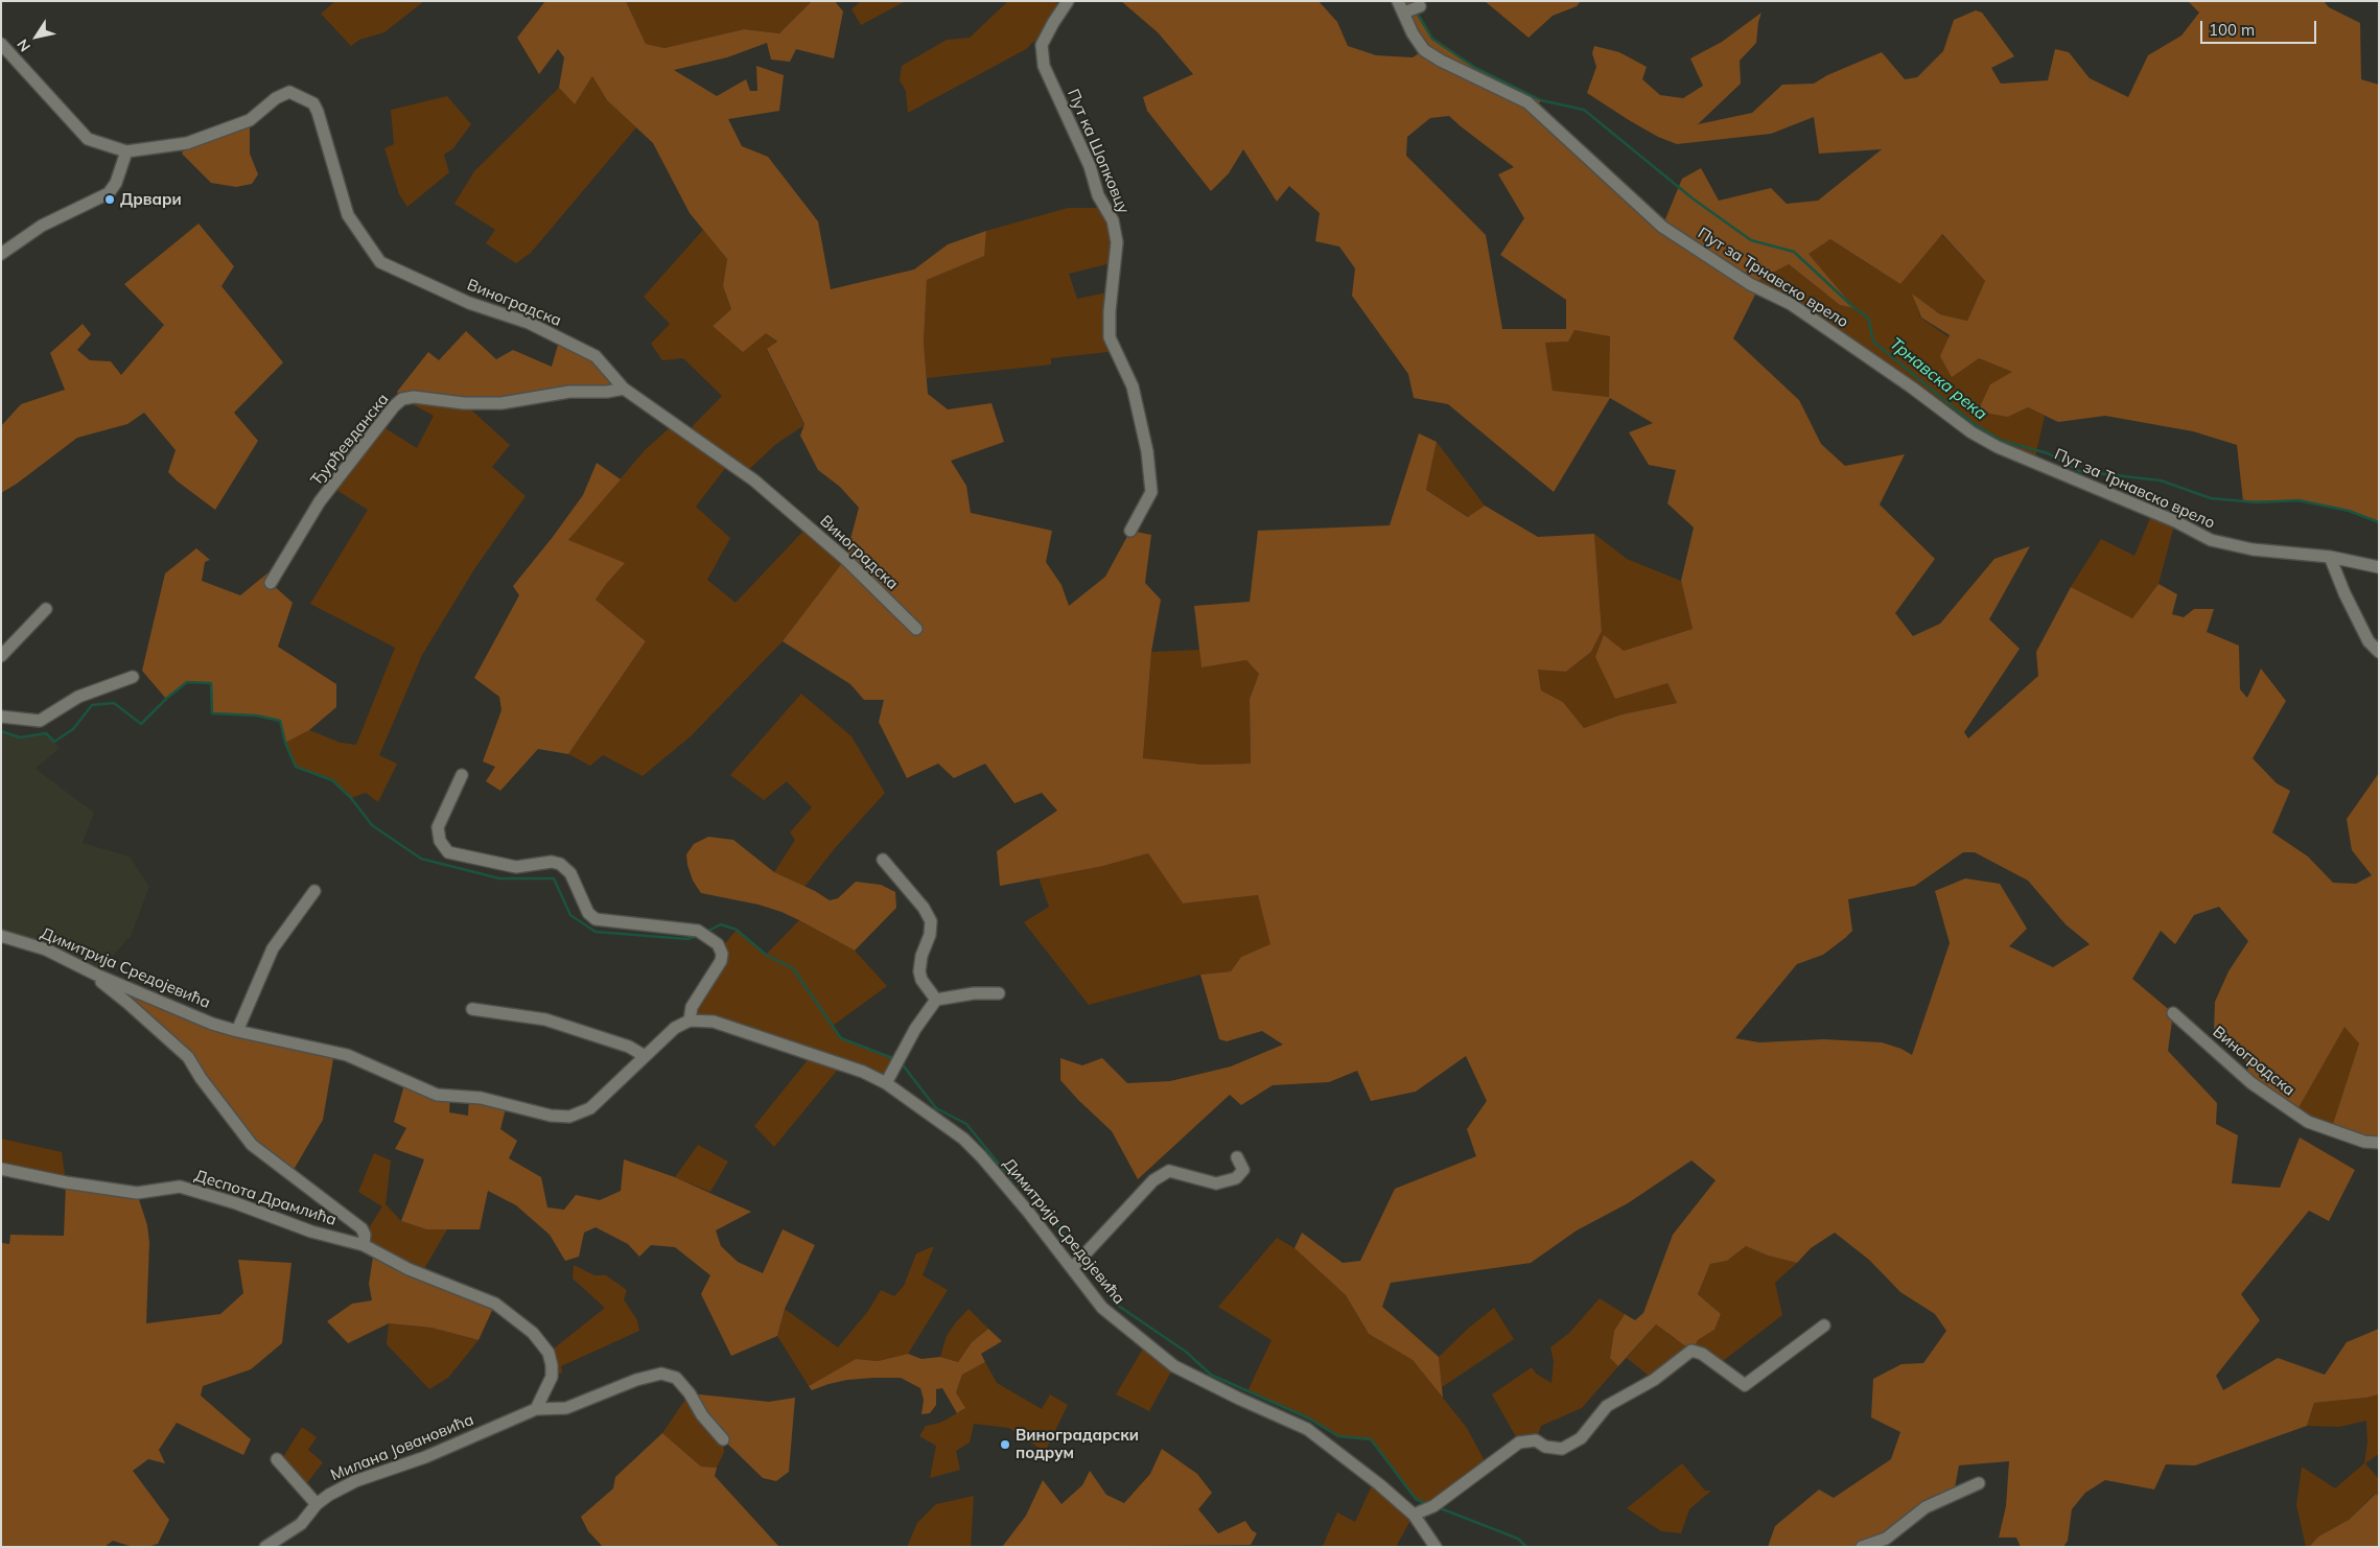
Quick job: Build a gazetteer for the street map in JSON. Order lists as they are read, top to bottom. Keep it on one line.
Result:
{"streets":{"street":["Пут ка Шопковцу","Пут за Трнавско врело","Виноградска","Ђурђевданска","Димитрија Средојевића","Деспота Драмлића","Милана Јовановића"]},"crossings":[["Виноградска","Ђурђевданска"],["Деспота Драмлића","Милана Јовановића"]],"water":["Трнавска река"],"places":["Дрвари","Виноградарски подрум"],"scale_bar":"100 m","north":"bottom left"}
